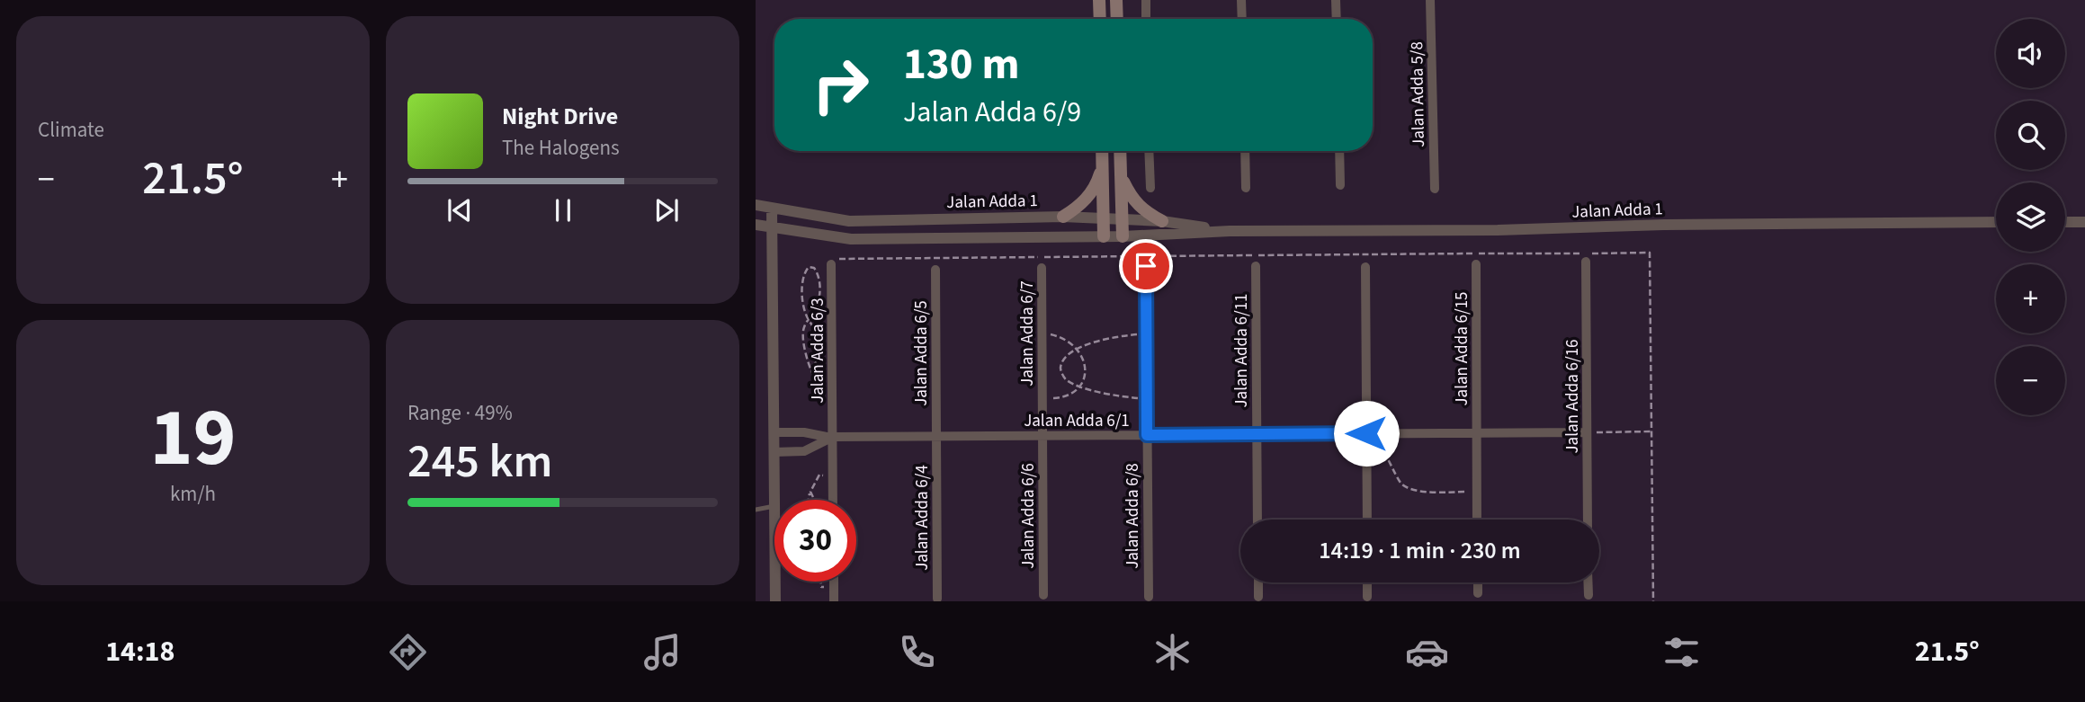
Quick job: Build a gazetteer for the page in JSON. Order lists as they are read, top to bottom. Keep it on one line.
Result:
{"streets":{"street":["Jalan Adda 5/8","Jalan Adda 1","Jalan Adda 6/7","Jalan Adda 6/15","Jalan Adda 6/3","Jalan Adda 6/11","Jalan Adda 6/5","Jalan Adda 6/16","Jalan Adda 6/1","Jalan Adda 6/6","Jalan Adda 6/8","Jalan Adda 6/4"]},"crossings":[["Jalan Adda 6/7","Jalan Adda 6/1"],["Jalan Adda 6/7","Jalan Adda 6/6"],["Jalan Adda 6/15","Jalan Adda 6/1"],["Jalan Adda 6/3","Jalan Adda 6/1"],["Jalan Adda 6/11","Jalan Adda 6/1"],["Jalan Adda 6/5","Jalan Adda 6/1"],["Jalan Adda 6/5","Jalan Adda 6/4"],["Jalan Adda 6/16","Jalan Adda 6/1"],["Jalan Adda 6/1","Jalan Adda 6/6"],["Jalan Adda 6/1","Jalan Adda 6/8"],["Jalan Adda 6/1","Jalan Adda 6/4"]],"page":{"tile":["Climate",["19","km/h"],["Range · 49%","245 km"]],"map_buttons":["+","−"],"turn":["130 m","Jalan Adda 6/9"],"song":["Night Drive","The Halogens"],"heat":["−","21.5°","+"],"limit":"30","trip":"14:19 · 1 min · 230 m","tabs":["14:18","21.5°"]}}
